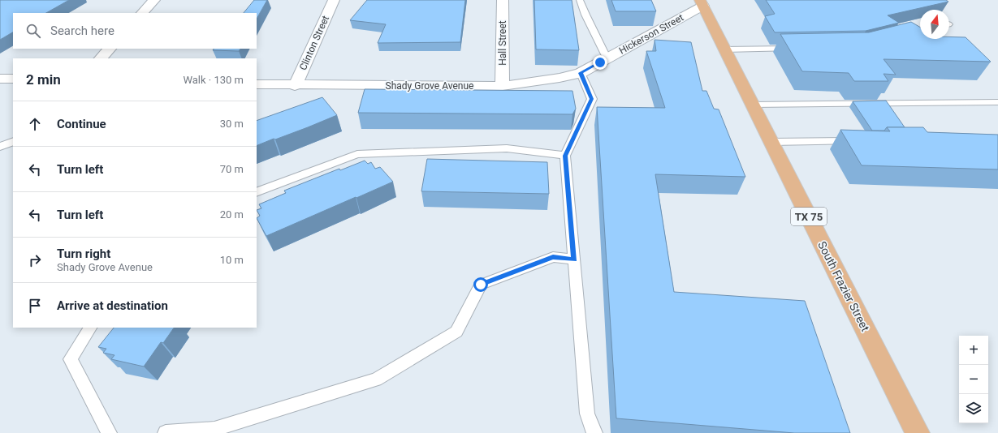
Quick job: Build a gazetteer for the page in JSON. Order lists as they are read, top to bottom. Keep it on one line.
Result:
{"streets":{"main road":["TX 75","South Frazier Street"],"street":["Hickerson Street","Clinton Street","Hall Street","Shady Grove Avenue"]},"crossings":[["Hickerson Street","Shady Grove Avenue"],["Hickerson Street","South Frazier Street"],["Clinton Street","Shady Grove Avenue"],["Hall Street","Shady Grove Avenue"]],"north":"top","page":{"search":"Search here","heading":["2 min","Walk · 130 m"],"list":[["Continue","30 m"],["Turn left","70 m"],["Turn left","20 m"],["Turn right","Shady Grove Avenue","10 m"],"Arrive at destination"],"map_buttons":["+","−"]}}
